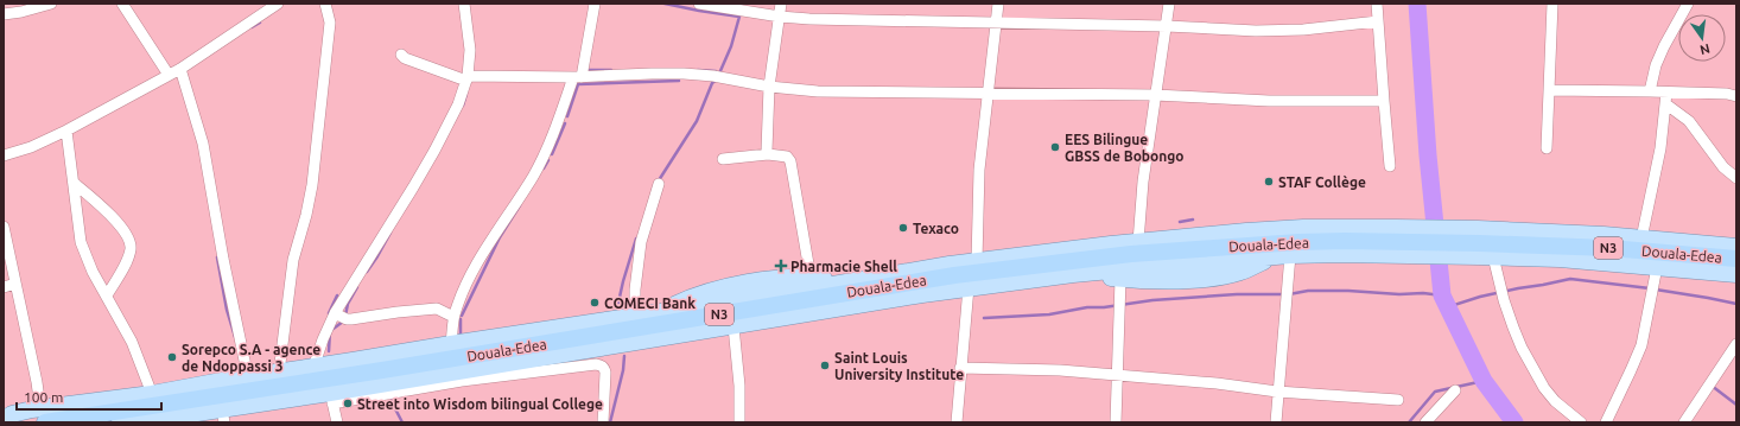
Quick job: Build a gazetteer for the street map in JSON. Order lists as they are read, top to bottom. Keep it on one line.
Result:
{"streets":{"highway":["Douala-Edea","N3"]},"places":{"other":["EES Bilingue GBSS de Bobongo","STAF Collège","Texaco","COMECI Bank","Sorepco S.A - agence de Ndoppassi 3","Saint Louis University Institute","Street into Wisdom bilingual College"],"health":["Pharmacie Shell"]},"scale_bar":"100 m","north":"bottom"}
